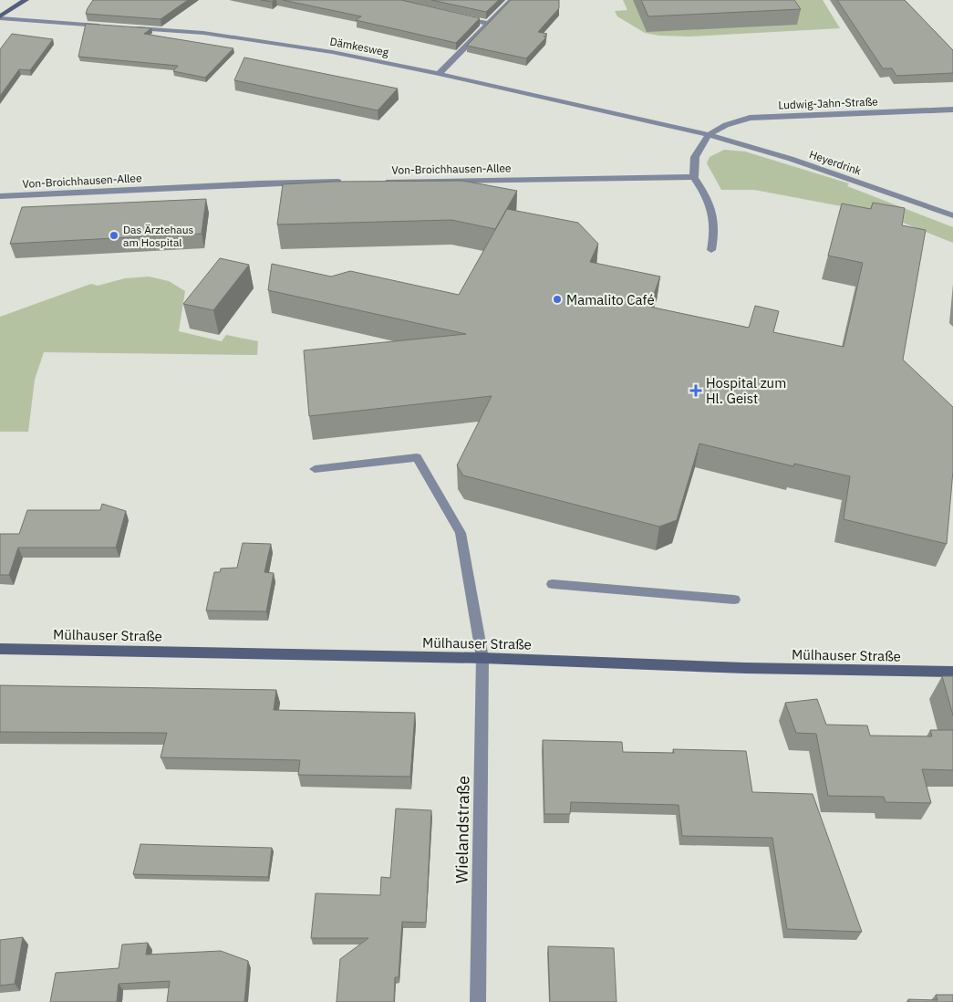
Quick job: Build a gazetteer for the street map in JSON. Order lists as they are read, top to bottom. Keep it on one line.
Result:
{"streets":{"street":["Dämkesweg","Ludwig-Jahn-Straße","Heyerdrink","Von-Broichhausen-Allee","Mülhauser Straße","Wielandstraße"]},"crossings":[["Dämkesweg","Ludwig-Jahn-Straße"],["Dämkesweg","Heyerdrink"],["Ludwig-Jahn-Straße","Heyerdrink"],["Mülhauser Straße","Wielandstraße"]],"places":{"other":["Das Ärztehaus am Hospital","Mamalito Café"],"health":["Hospital zum Hl. Geist"]}}
